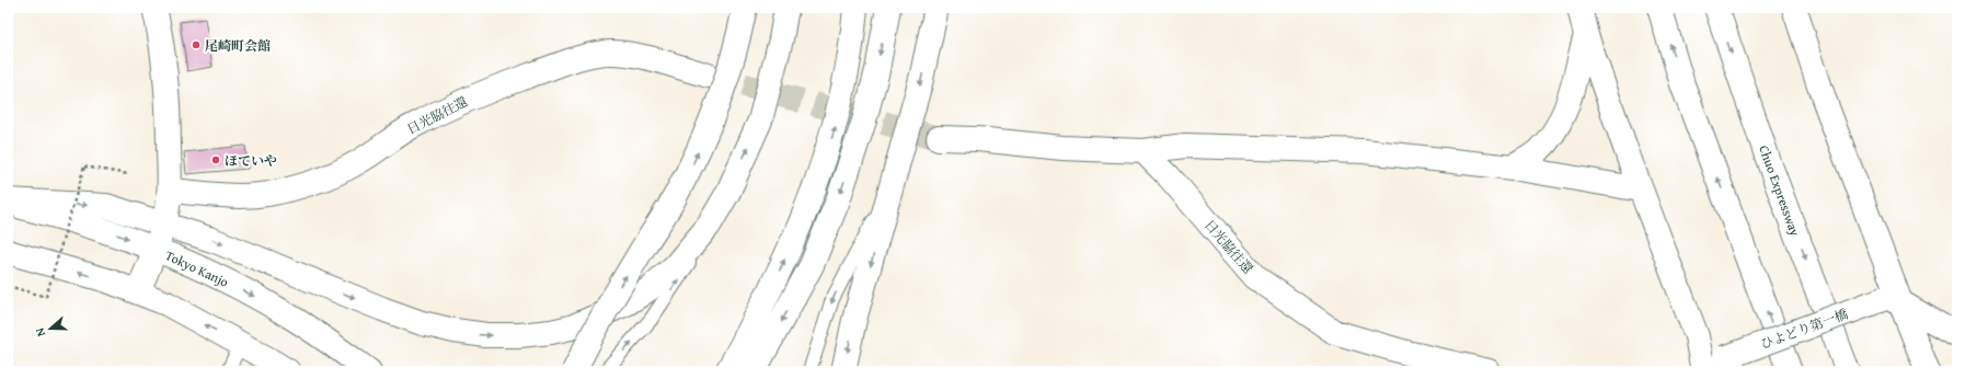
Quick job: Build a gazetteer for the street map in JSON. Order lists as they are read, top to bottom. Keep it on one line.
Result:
{"streets":{"main road":["日光脇往還","Chuo Expressway","Tokyo Kanjo","ひよどり第一橋"]},"places":["尾崎町会館","ほていや"],"north":"left"}
